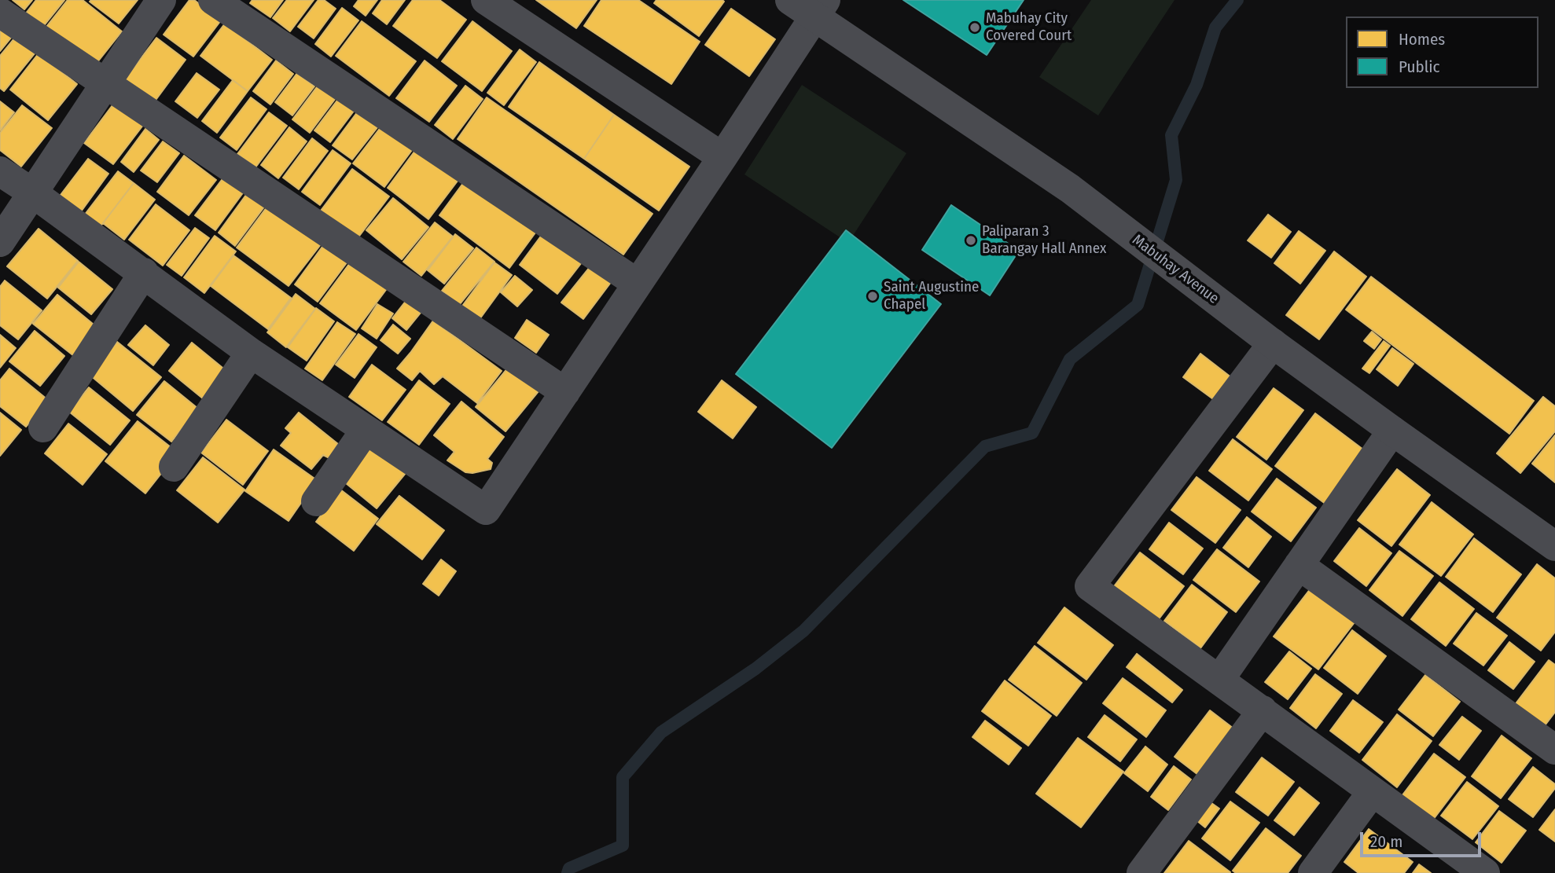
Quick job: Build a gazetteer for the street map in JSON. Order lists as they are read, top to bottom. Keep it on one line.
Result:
{"streets":{"street":["Mabuhay Avenue"]},"places":["Mabuhay City Covered Court","Paliparan 3 Barangay Hall Annex","Saint Augustine Chapel"],"legend":["Homes","Public"],"scale_bar":"20 m"}
